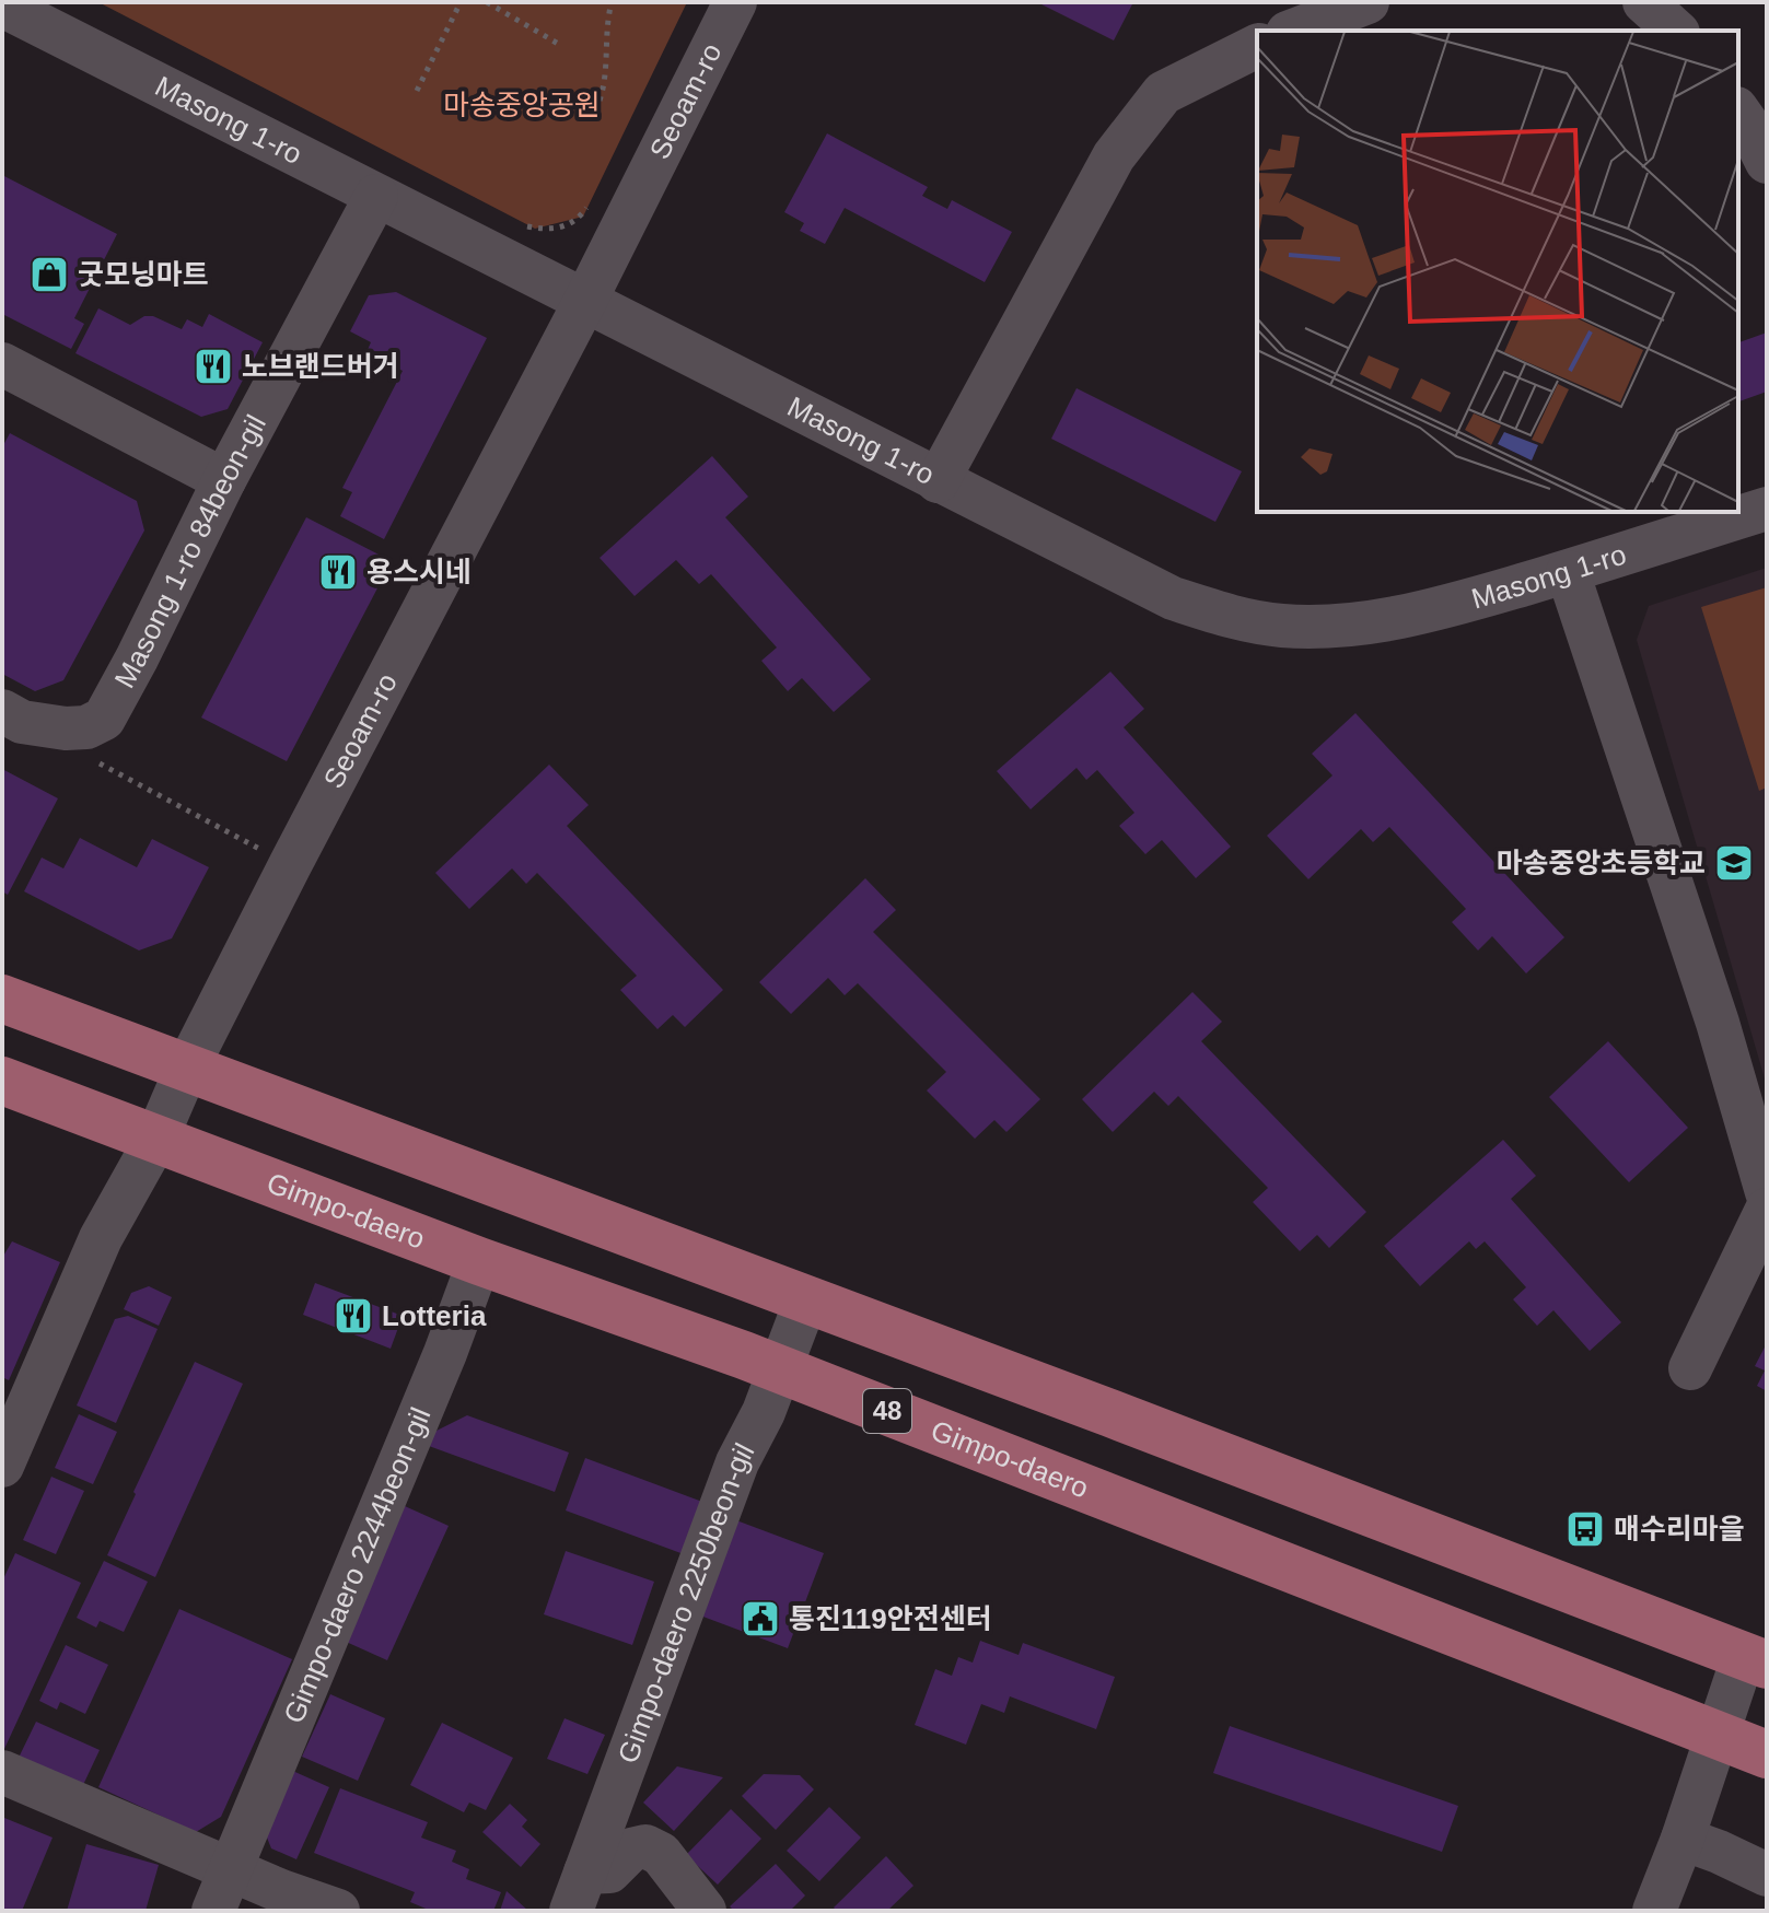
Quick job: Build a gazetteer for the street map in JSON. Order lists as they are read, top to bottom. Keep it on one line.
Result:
{"streets":{"main road":["Gimpo-daero","48"],"street":["Seoam-ro","Masong 1-ro","Masong 1-ro 84beon-gil","Gimpo-daero 2244beon-gil","Gimpo-daero 2250beon-gil"]},"crossings":[["Seoam-ro","Masong 1-ro"],["Seoam-ro","Gimpo-daero"],["Masong 1-ro","Masong 1-ro 84beon-gil"],["Gimpo-daero","Gimpo-daero 2244beon-gil"],["Gimpo-daero","Gimpo-daero 2250beon-gil"]],"parks":["마송중앙공원"],"places":{"shop":["굿모닝마트"],"restaurant":["노브랜드버거","용스시네","Lotteria"],"school or university":["마송중앙초등학교"],"bus stop":["매수리마을"],"public building":["통진119안전센터"]}}
